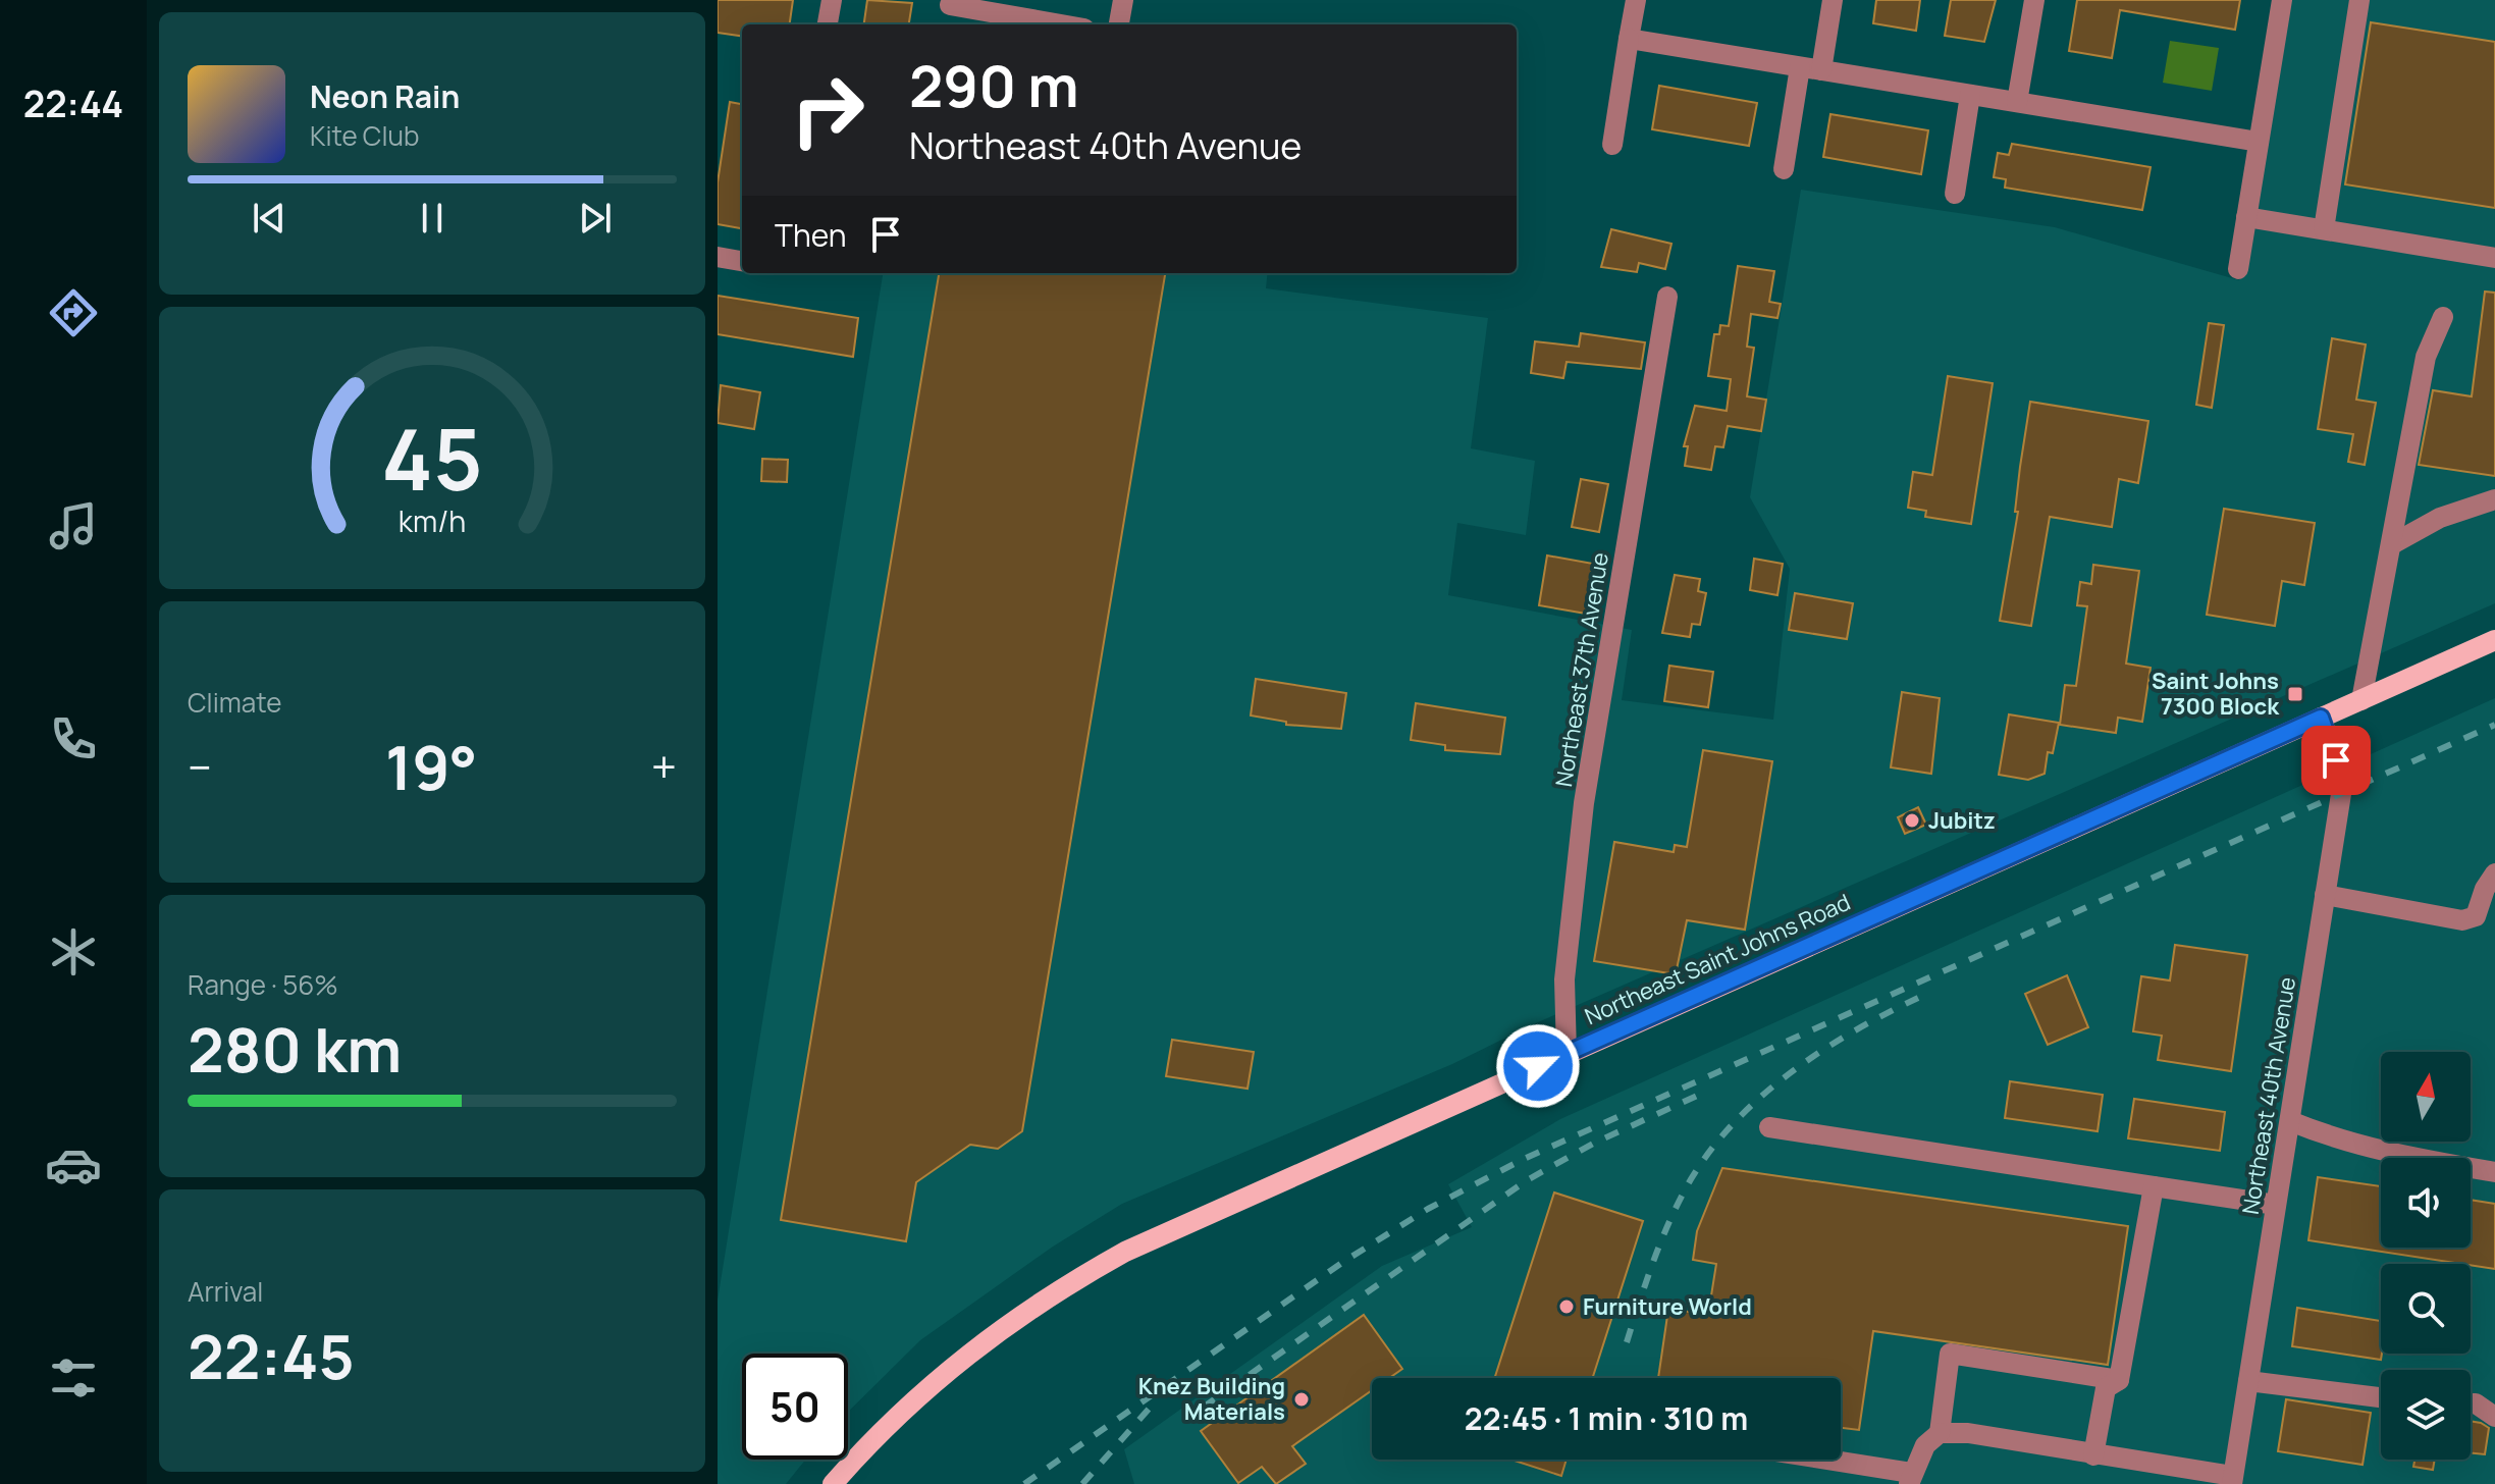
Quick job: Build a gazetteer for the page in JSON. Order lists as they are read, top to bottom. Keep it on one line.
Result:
{"streets":{"main road":["Northeast Saint Johns Road"],"street":["Northeast 37th Avenue","Northeast 40th Avenue"]},"crossings":[["Northeast 37th Avenue","Northeast Saint Johns Road"],["Northeast Saint Johns Road","Northeast 40th Avenue"]],"places":{"transit":["Saint Johns 7300 Block"],"other":["Jubitz","Furniture World","Knez Building Materials"]},"north":"top","page":{"tabs":"22:44","turn":["290 m","Northeast 40th Avenue"],"song":["Neon Rain","Kite Club"],"then":"Then","tile":["Climate",["Range · 56%","280 km"],["Arrival","22:45"]],"heat":["−","19°","+"],"limit":"50","trip":"22:45 · 1 min · 310 m","gauge":["45","km/h"]}}
